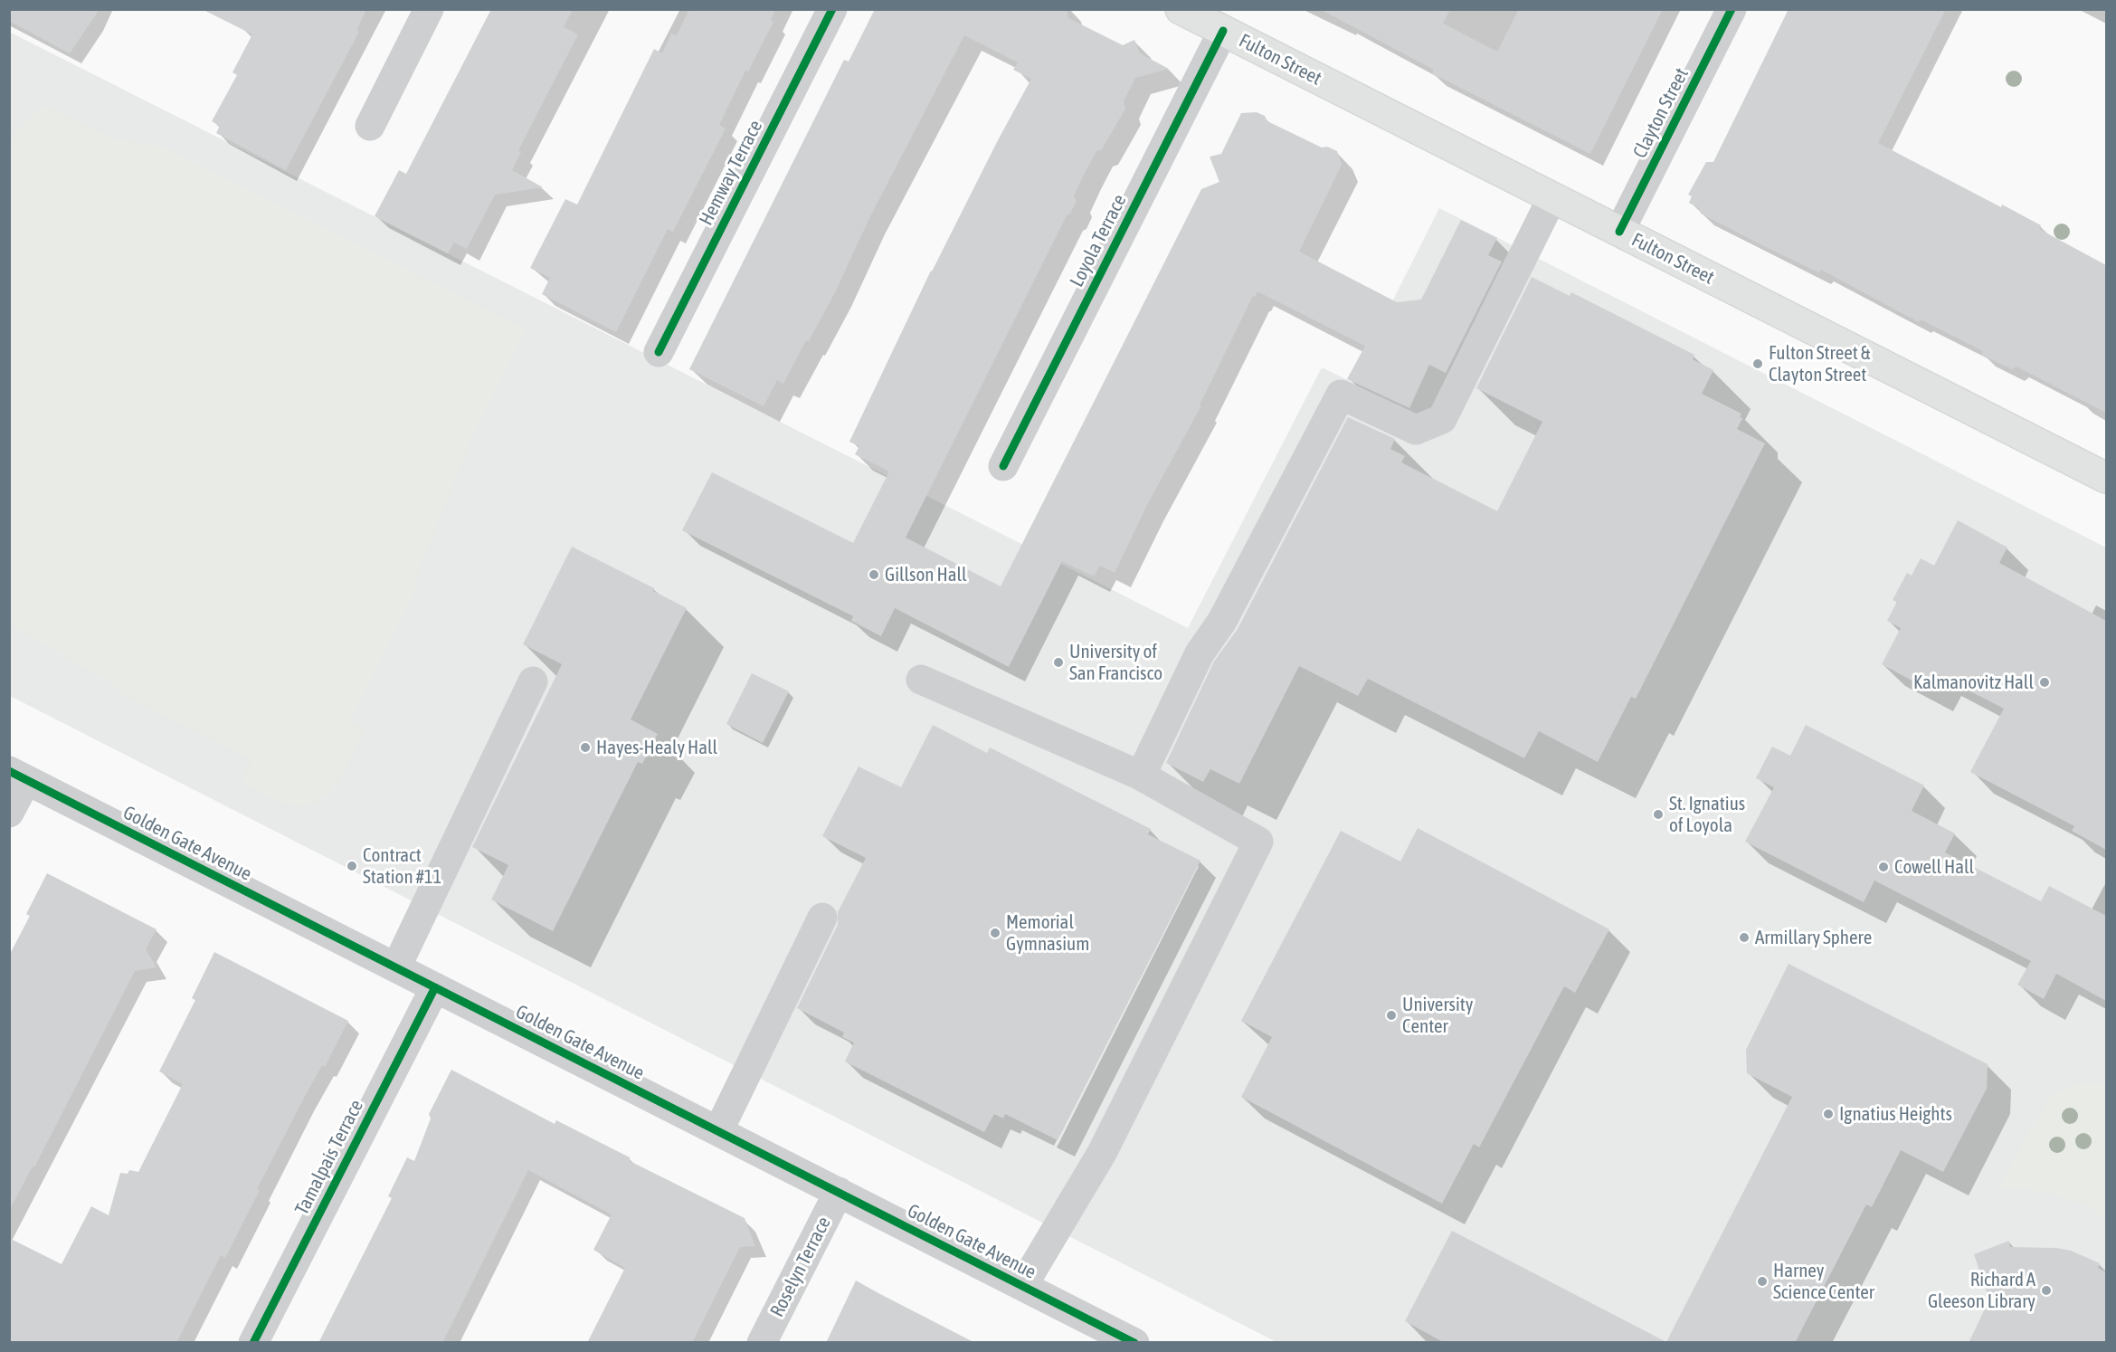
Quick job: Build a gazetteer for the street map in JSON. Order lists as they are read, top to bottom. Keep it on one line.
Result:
{"streets":{"main road":["Fulton Street"],"street":["Clayton Street","Hemway Terrace","Loyola Terrace","Golden Gate Avenue","Tamalpais Terrace","Roselyn Terrace"]},"crossings":[["Fulton Street","Clayton Street"],["Fulton Street","Loyola Terrace"],["Golden Gate Avenue","Tamalpais Terrace"],["Golden Gate Avenue","Roselyn Terrace"]],"places":["Fulton Street & Clayton Street","Gillson Hall","University of San Francisco","Kalmanovitz Hall","Hayes-Healy Hall","St. Ignatius of Loyola","Contract Station #11","Cowell Hall","Memorial Gymnasium","Armillary Sphere","University Center","Ignatius Heights","Harney Science Center","Richard A Gleeson Library"]}
